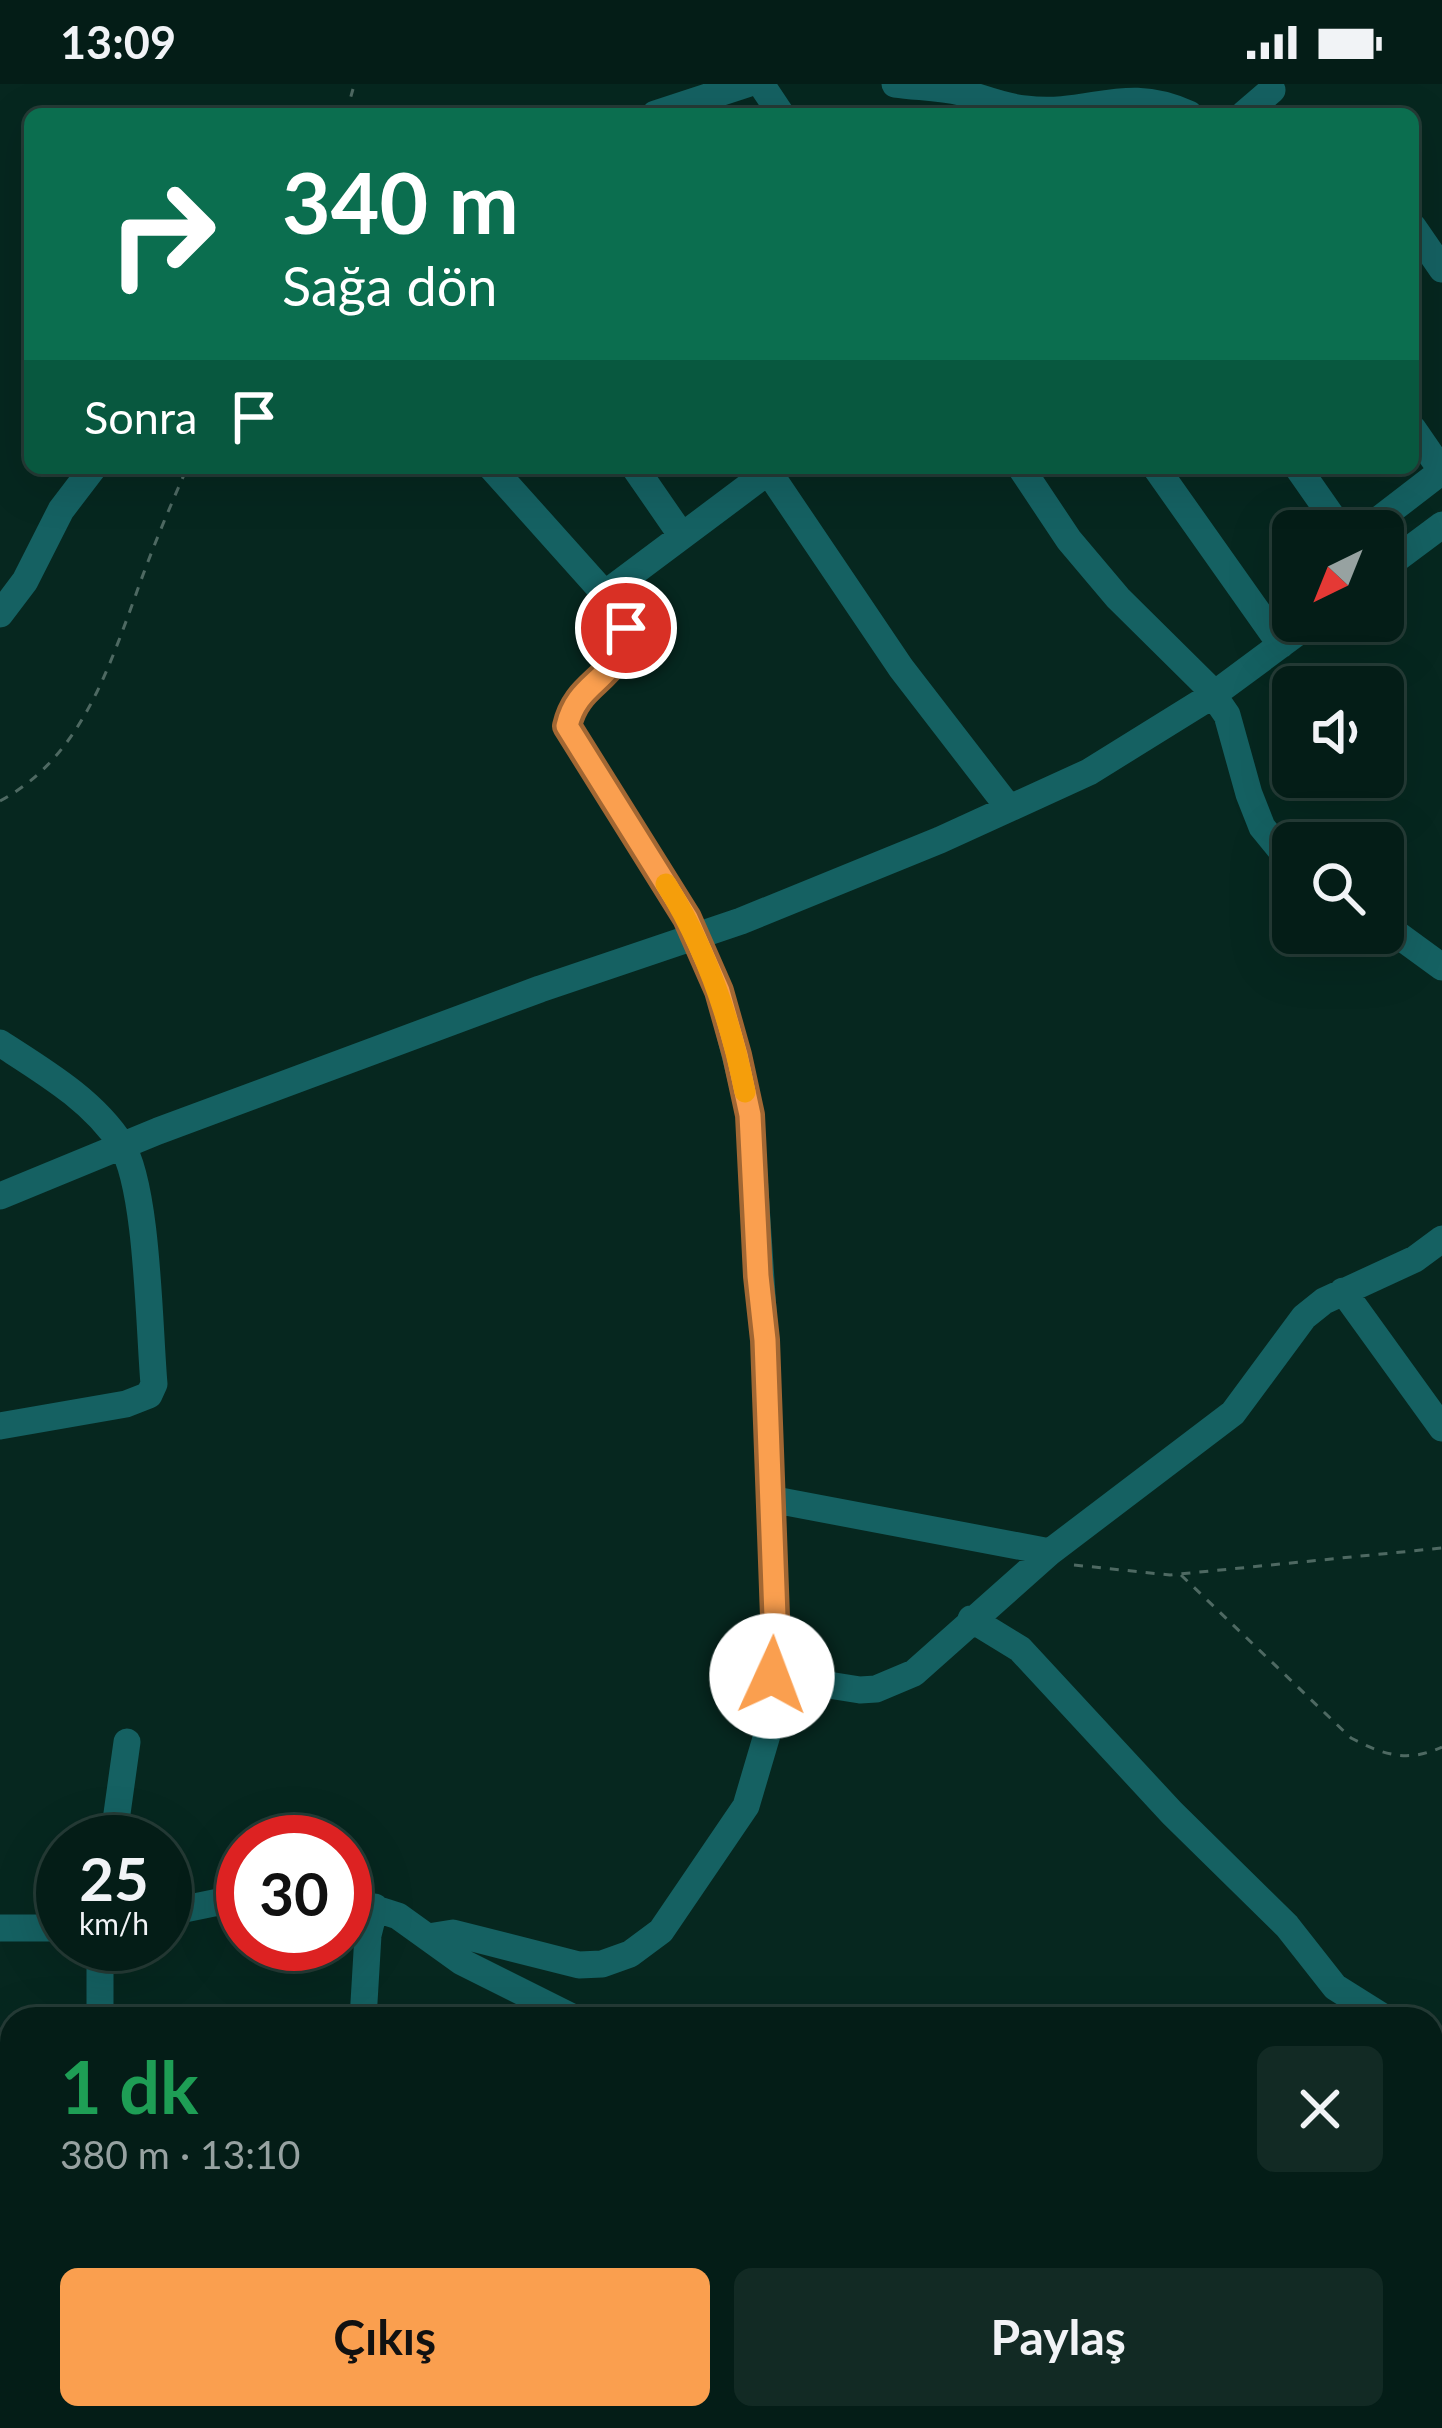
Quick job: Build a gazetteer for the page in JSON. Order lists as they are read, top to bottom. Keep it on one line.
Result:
{"north":"bottom left","page":{"status":"13:09","turn":["340 m","Sağa dön"],"then":"Sonra","speed":"25 km/h","limit":"30","heading":["1 dk","380 m · 13:10"],"buttons":["Çıkış","Paylaş"]}}
